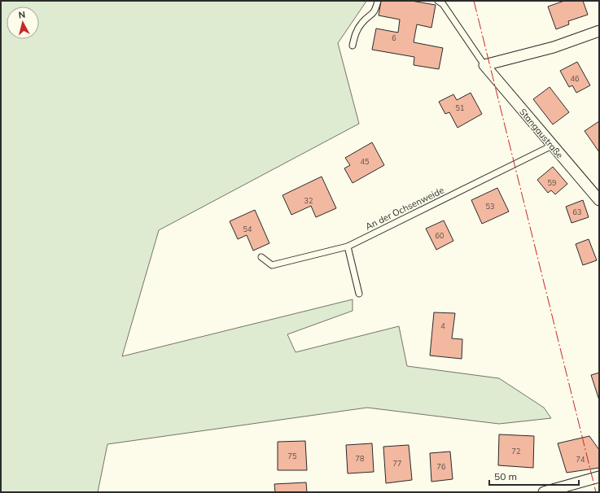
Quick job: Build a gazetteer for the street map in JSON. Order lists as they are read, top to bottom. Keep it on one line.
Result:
{"streets":{"street":["Stangaustraße"],"lane":["An der Ochsenweide"]},"crossings":[["Stangaustraße","An der Ochsenweide"]],"house_numbers":["6","46","51","45","59","32","53","63","54","60","4","72","75","78","74","77","76"],"scale_bar":"50 m","north":"top"}
